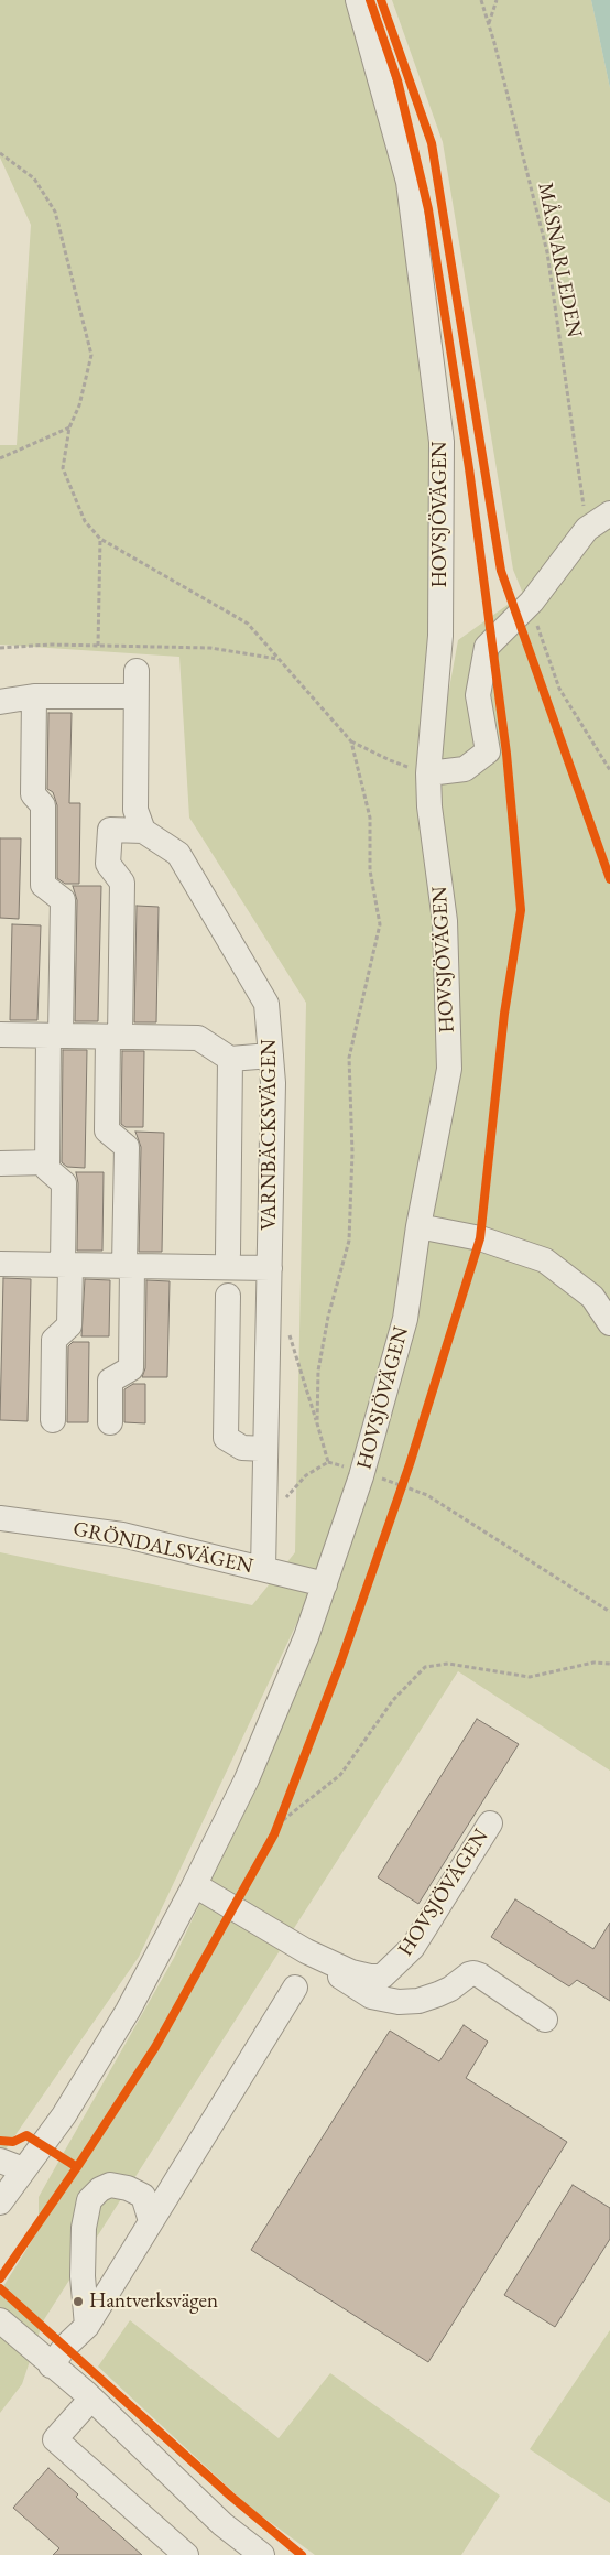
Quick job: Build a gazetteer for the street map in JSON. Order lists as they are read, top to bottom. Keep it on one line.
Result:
{"streets":{"street":["HOVSJÖVÄGEN","VARNBÄCKSVÄGEN","GRÖNDALSVÄGEN"],"path":["MÅSNARLEDEN"]},"crossings":[["HOVSJÖVÄGEN","GRÖNDALSVÄGEN"],["VARNBÄCKSVÄGEN","GRÖNDALSVÄGEN"]],"places":["Hantverksvägen"]}
